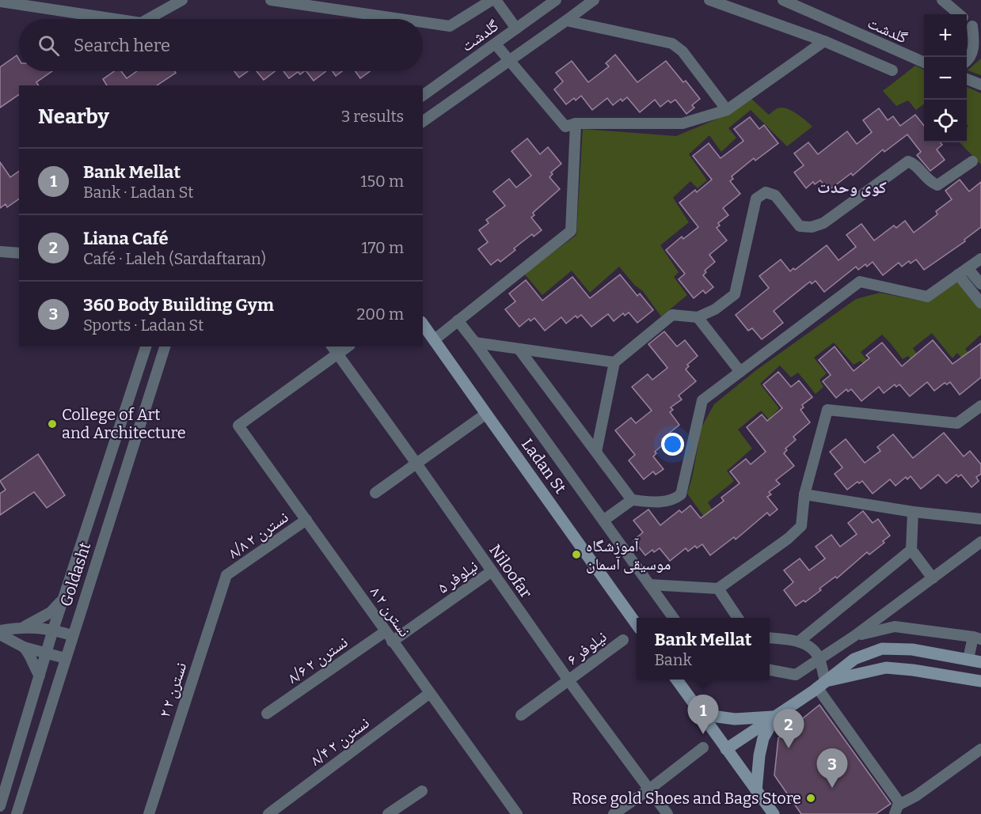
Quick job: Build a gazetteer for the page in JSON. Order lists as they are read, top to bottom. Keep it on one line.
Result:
{"streets":{"street":["گلدشت","Ladan St","۸/۸ نسترن ۲","Niloofar","Goldasht","۵ نیلوفر","۸ نسترن ۲","۶ نیلوفر","۸/۶ نسترن ۲","۲ نسترن ۲","۸/۴ نسترن ۲"]},"crossings":[["۸/۸ نسترن ۲","۸ نسترن ۲"],["۸/۸ نسترن ۲","۲ نسترن ۲"],["Niloofar","۵ نیلوفر"],["Niloofar","۸ نسترن ۲"],["Niloofar","۶ نیلوفر"],["۵ نیلوفر","۸ نسترن ۲"],["۸ نسترن ۲","۸/۶ نسترن ۲"],["۸ نسترن ۲","۸/۴ نسترن ۲"]],"districts":["کوی وحدت"],"places":["College of Art and Architecture","آموزشگاه موسیقی آسمان","Rose gold Shoes and Bags Store"],"page":{"map_buttons":["+","−"],"search":"Search here","heading":["Nearby","3 results"],"list":[{"mark":"1","name":"Bank Mellat","note":"Bank · Ladan St","value":"150 m"},{"mark":"2","name":"Liana Café","note":"Café · Laleh (Sardaftaran)","value":"170 m"},{"mark":"3","name":"360 Body Building Gym","note":"Sports · Ladan St","value":"200 m"}],"popup":["Bank Mellat","Bank"],"pins":["1","2","3"]}}
